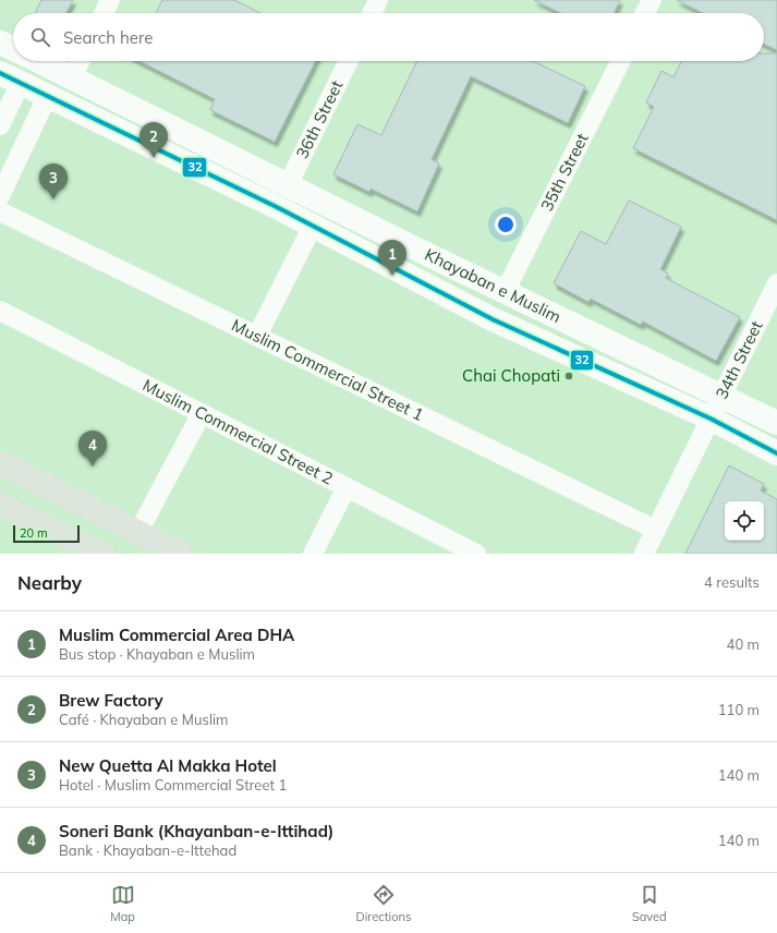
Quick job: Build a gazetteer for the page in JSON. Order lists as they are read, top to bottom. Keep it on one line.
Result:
{"streets":{"street":["36th Street","35th Street","Khayaban e Muslim","34th Street","Muslim Commercial Street 1","Muslim Commercial Street 2"]},"crossings":[["36th Street","Khayaban e Muslim"],["35th Street","Khayaban e Muslim"],["Khayaban e Muslim","34th Street"],["34th Street","Muslim Commercial Street 1"]],"places":["Chai Chopati"],"lines":["transit line 32"],"scale_bar":"20 m","page":{"search":"Search here","pins":["2","3","1","4"],"scale":"20 m","heading":["Nearby","4 results"],"list":[{"mark":"1","name":"Muslim Commercial Area DHA","note":"Bus stop · Khayaban e Muslim","value":"40 m"},{"mark":"2","name":"Brew Factory","note":"Café · Khayaban e Muslim","value":"110 m"},{"mark":"3","name":"New Quetta Al Makka Hotel","note":"Hotel · Muslim Commercial Street 1","value":"140 m"},{"mark":"4","name":"Soneri Bank (Khayanban-e-Ittihad)","note":"Bank · Khayaban-e-Ittehad","value":"140 m"}],"nav":["Map","Directions","Saved"]}}
